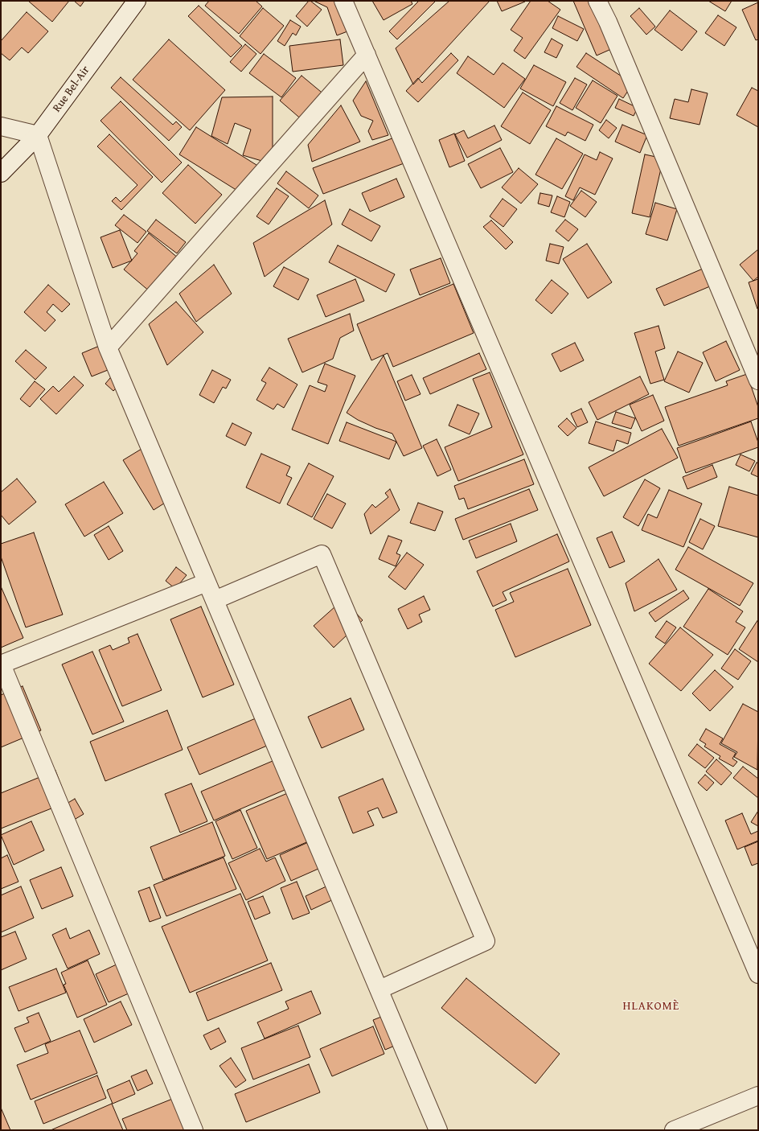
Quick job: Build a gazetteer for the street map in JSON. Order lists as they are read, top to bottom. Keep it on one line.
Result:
{"streets":{"street":["Rue Bel-Air"]},"districts":["HLAKOMÈ"]}
